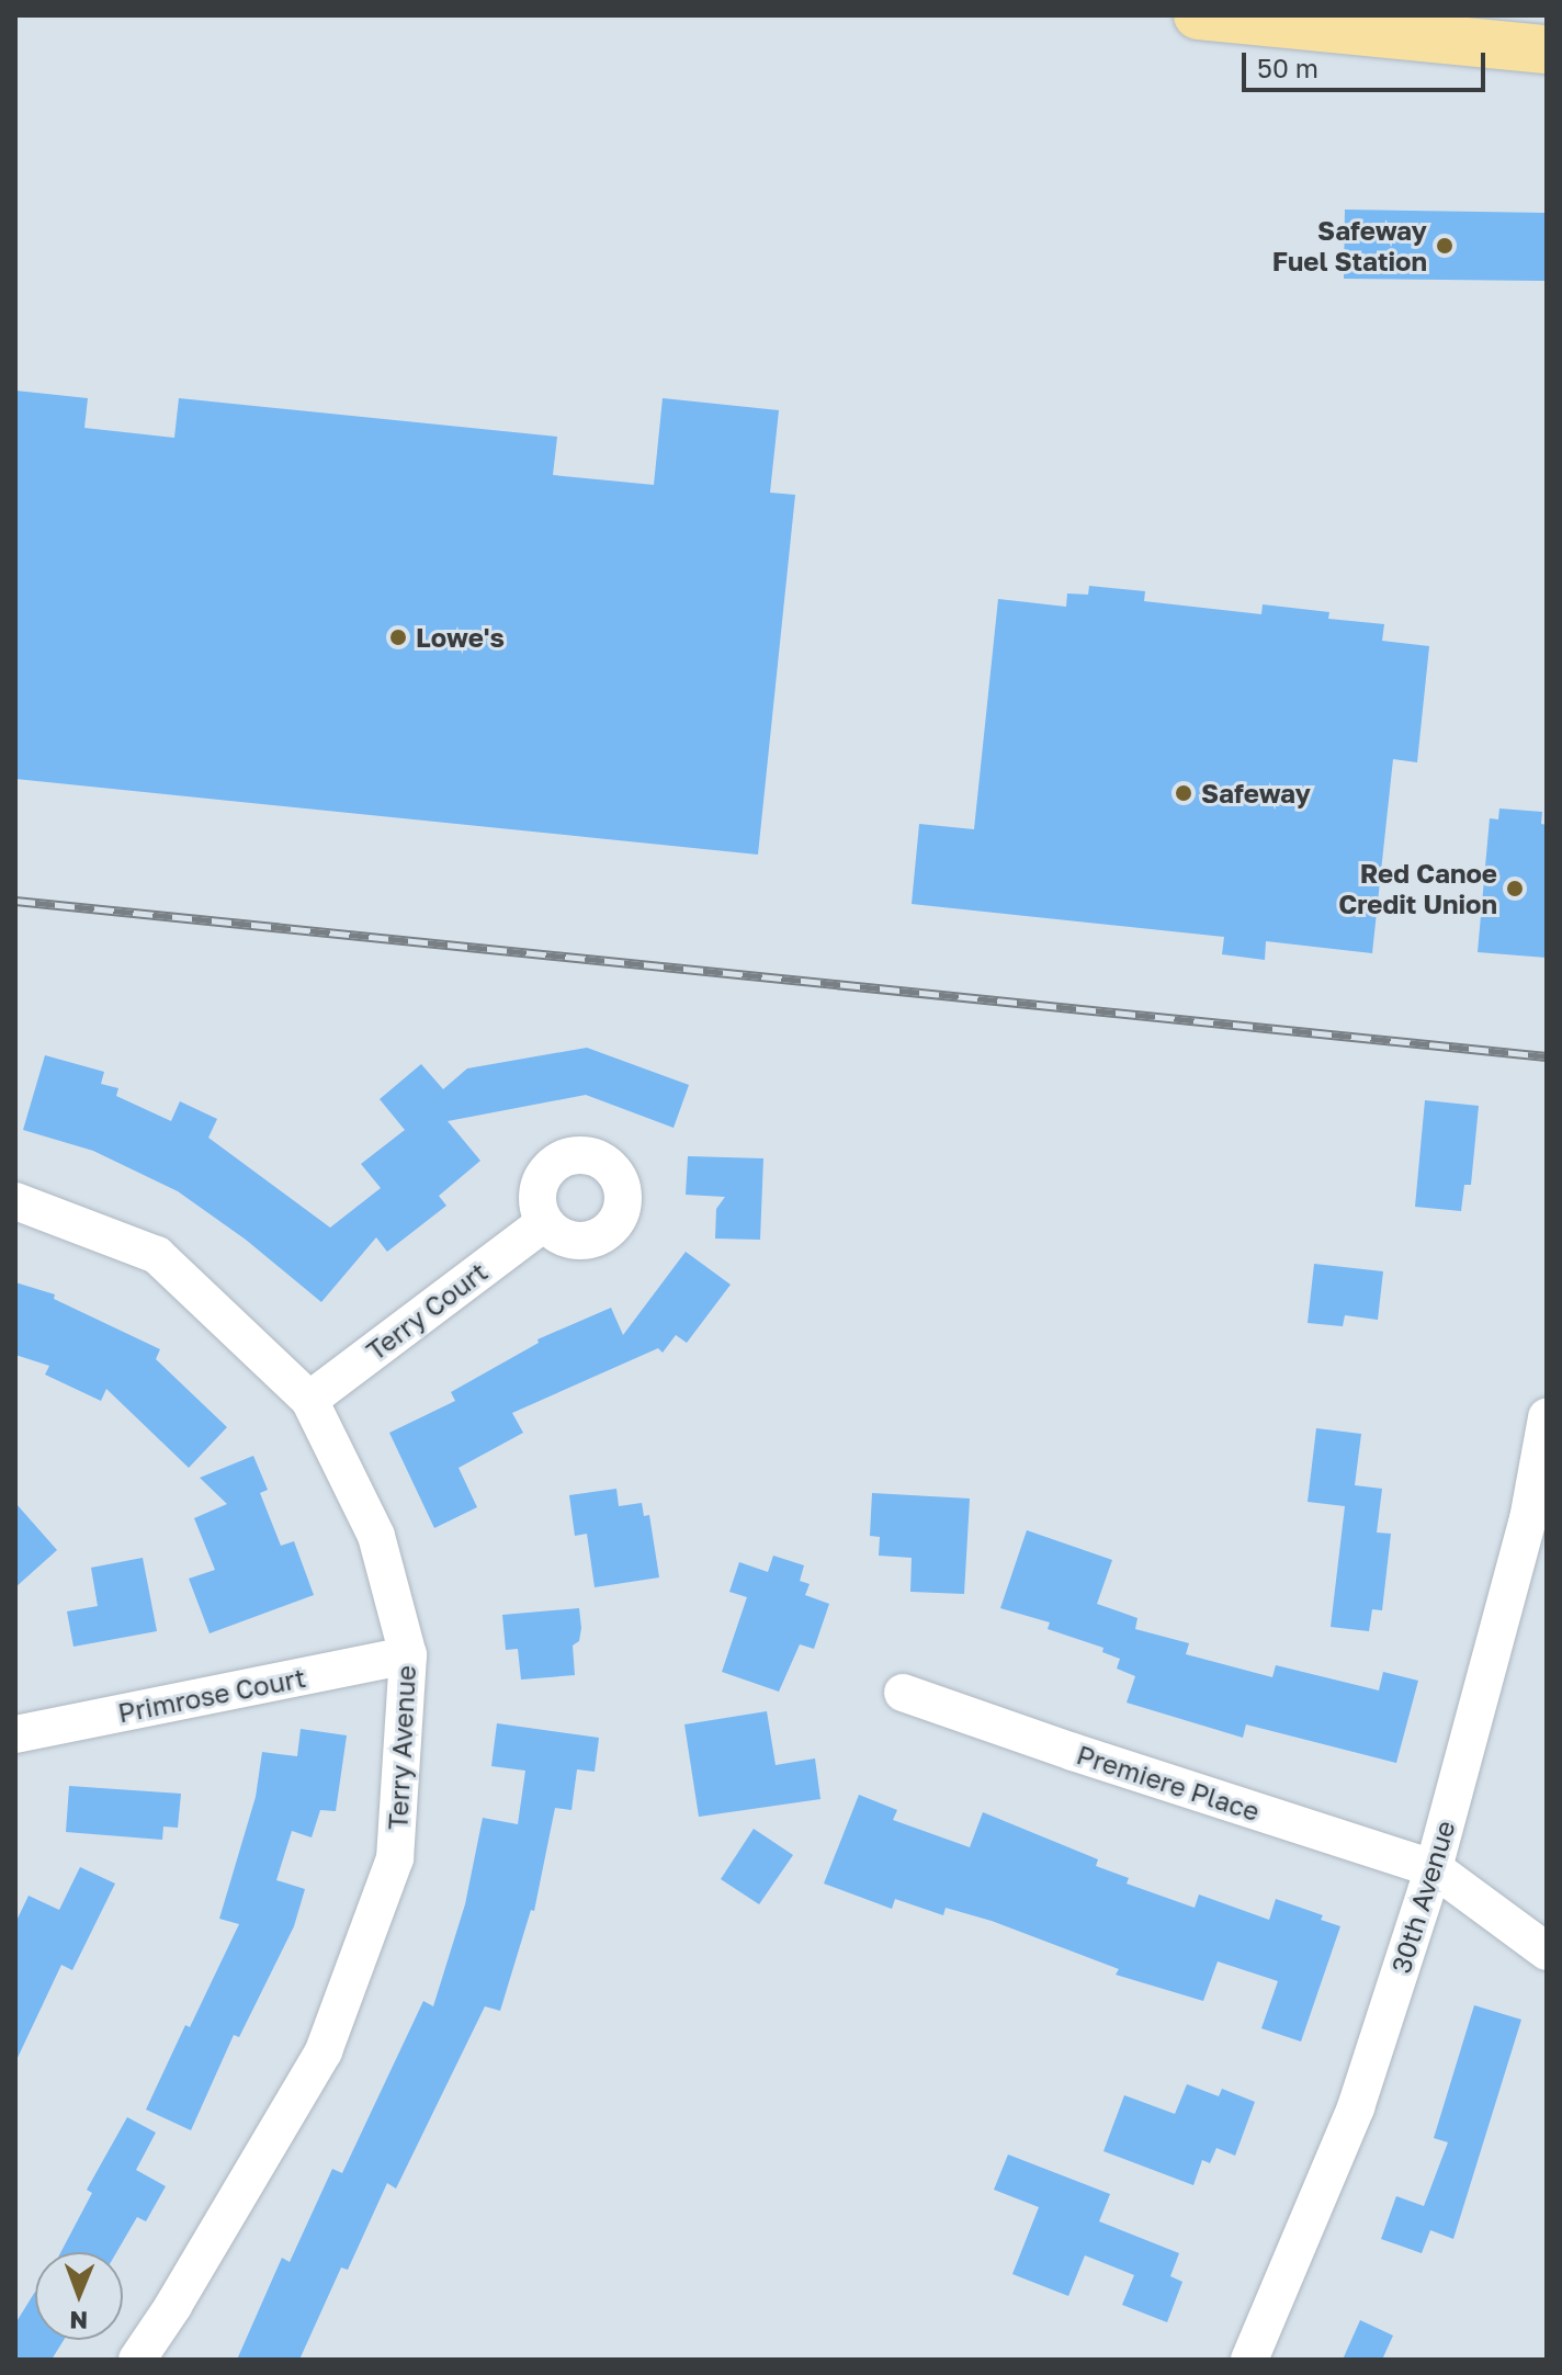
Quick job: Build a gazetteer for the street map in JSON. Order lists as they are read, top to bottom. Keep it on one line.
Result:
{"streets":{"street":["Terry Court","Primrose Court","Terry Avenue","Premiere Place","30th Avenue"]},"crossings":[["Terry Court","Terry Avenue"],["Primrose Court","Terry Avenue"],["Premiere Place","30th Avenue"]],"places":["Safeway Fuel Station","Lowe's","Safeway","Red Canoe Credit Union"],"scale_bar":"50 m","north":"bottom"}
